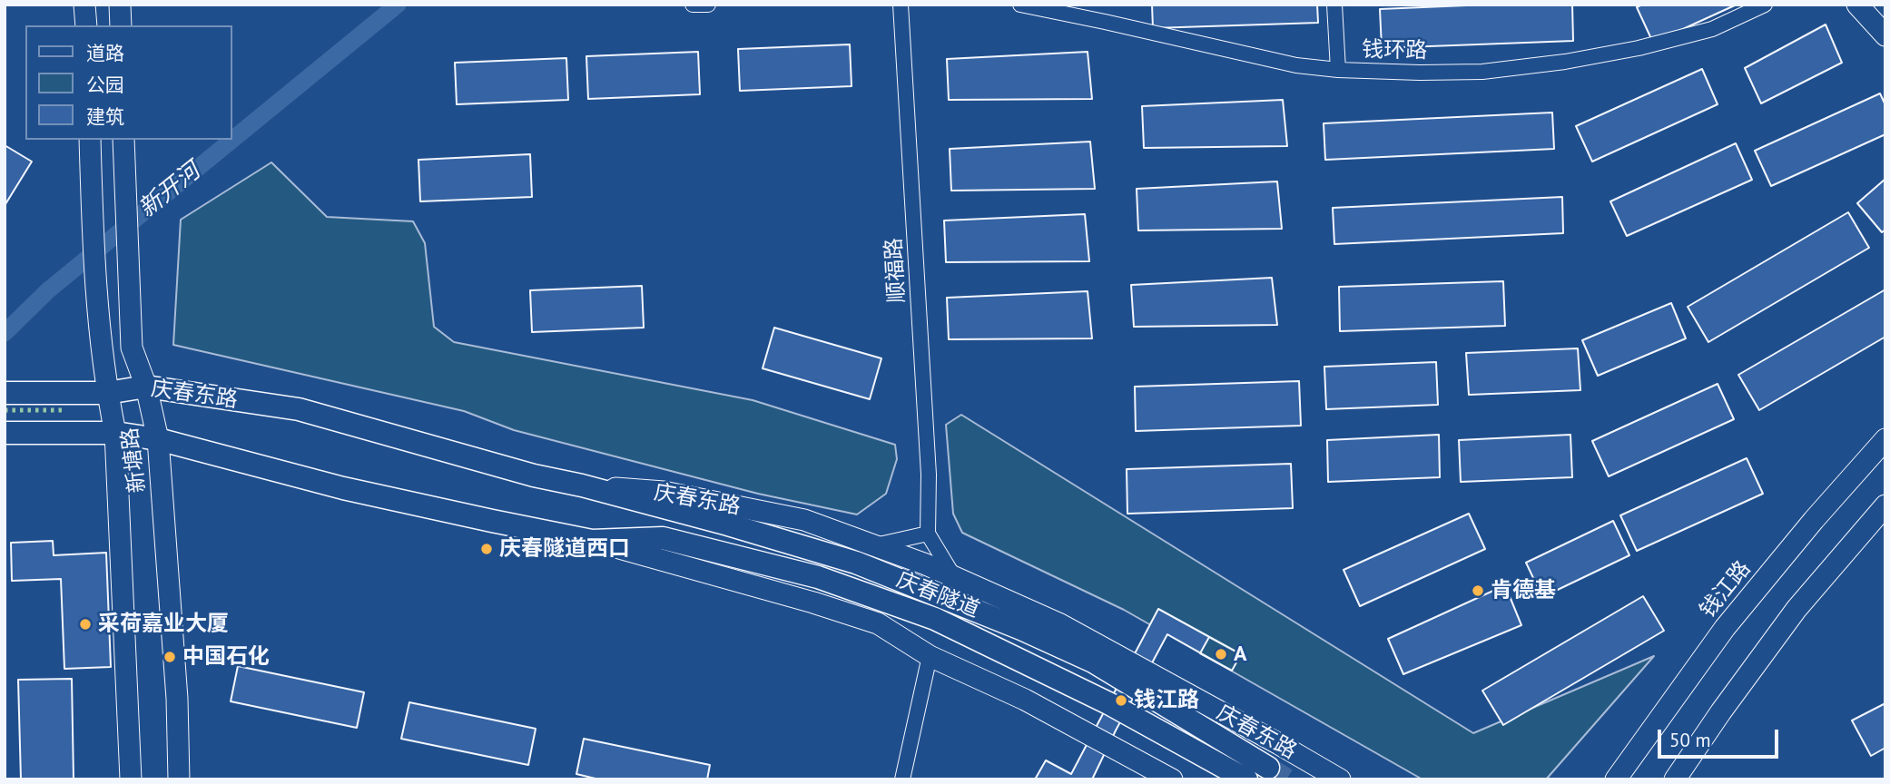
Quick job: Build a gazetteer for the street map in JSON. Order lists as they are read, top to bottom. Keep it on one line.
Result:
{"streets":{"main road":["庆春东路","新塘路","钱江路","庆春隧道"],"street":["钱环路","顺福路"]},"crossings":[["庆春东路","新塘路"],["庆春东路","庆春隧道"]],"water":["新开河"],"places":["庆春隧道西口","肯德基","采荷嘉业大厦","A","中国石化","钱江路"],"legend":["道路","公园","建筑"],"scale_bar":"50 m"}
